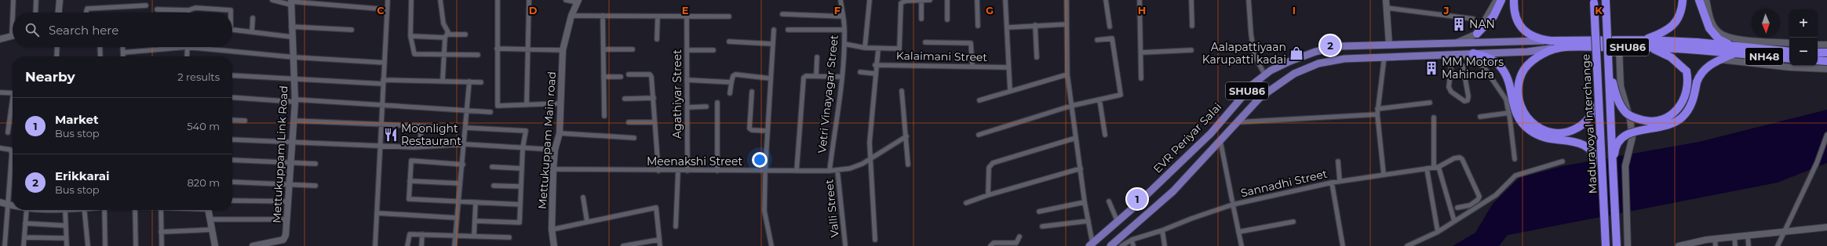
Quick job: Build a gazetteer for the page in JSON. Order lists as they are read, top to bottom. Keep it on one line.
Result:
{"streets":{"highway":["SHU86","NH48","Maduravoyal Interchange"],"main road":["EVR Periyar Salai"],"street":["Kalaimani Street","Agathiyar Street","Vetri Vinayagar Street","Mettukuppam Main road","Mettukuppam Link Road","Meenakshi Street","Sannadhi Street","Valli Street"]},"crossings":[["SHU86","NH48"],["SHU86","EVR Periyar Salai"],["Agathiyar Street","Meenakshi Street"],["Vetri Vinayagar Street","Meenakshi Street"],["Mettukuppam Main road","Meenakshi Street"],["Meenakshi Street","Valli Street"]],"places":{"building":["NAN","MM Motors Mahindra"],"shop":["Aalapattiyaan Karupatti kadai"],"restaurant":["Moonlight Restaurant"]},"north":"bottom","page":{"map_buttons":["+","−"],"search":"Search here","pins":["2","1"],"heading":["Nearby","2 results"],"list":[{"mark":"1","name":"Market","note":"Bus stop","value":"540 m"},{"mark":"2","name":"Erikkarai","note":"Bus stop","value":"820 m"}]},"grid":{"columns":["C","D","E","F","G","H","I","J","K"]}}
